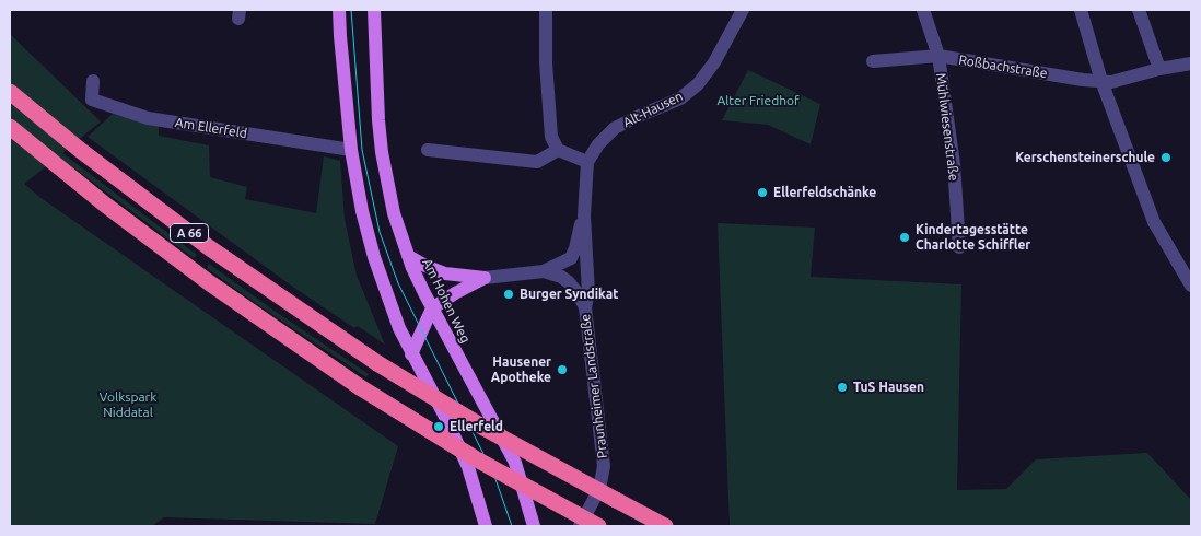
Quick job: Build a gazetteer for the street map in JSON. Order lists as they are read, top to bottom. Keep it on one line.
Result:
{"streets":{"highway":["A 66"],"main road":["Am Hohen Weg"],"street":["Roßbachstraße","Alt-Hausen","Mühlwiesenstraße","Am Ellerfeld","Praunheimer Landstraße"]},"crossings":[["Roßbachstraße","Mühlwiesenstraße"]],"parks":["Alter Friedhof","Volkspark Niddatal"],"places":["Kerschensteinerschule","Ellerfeldschänke","Kindertagesstätte Charlotte Schiffler","Burger Syndikat","Hausener Apotheke","TuS Hausen","Ellerfeld"]}
